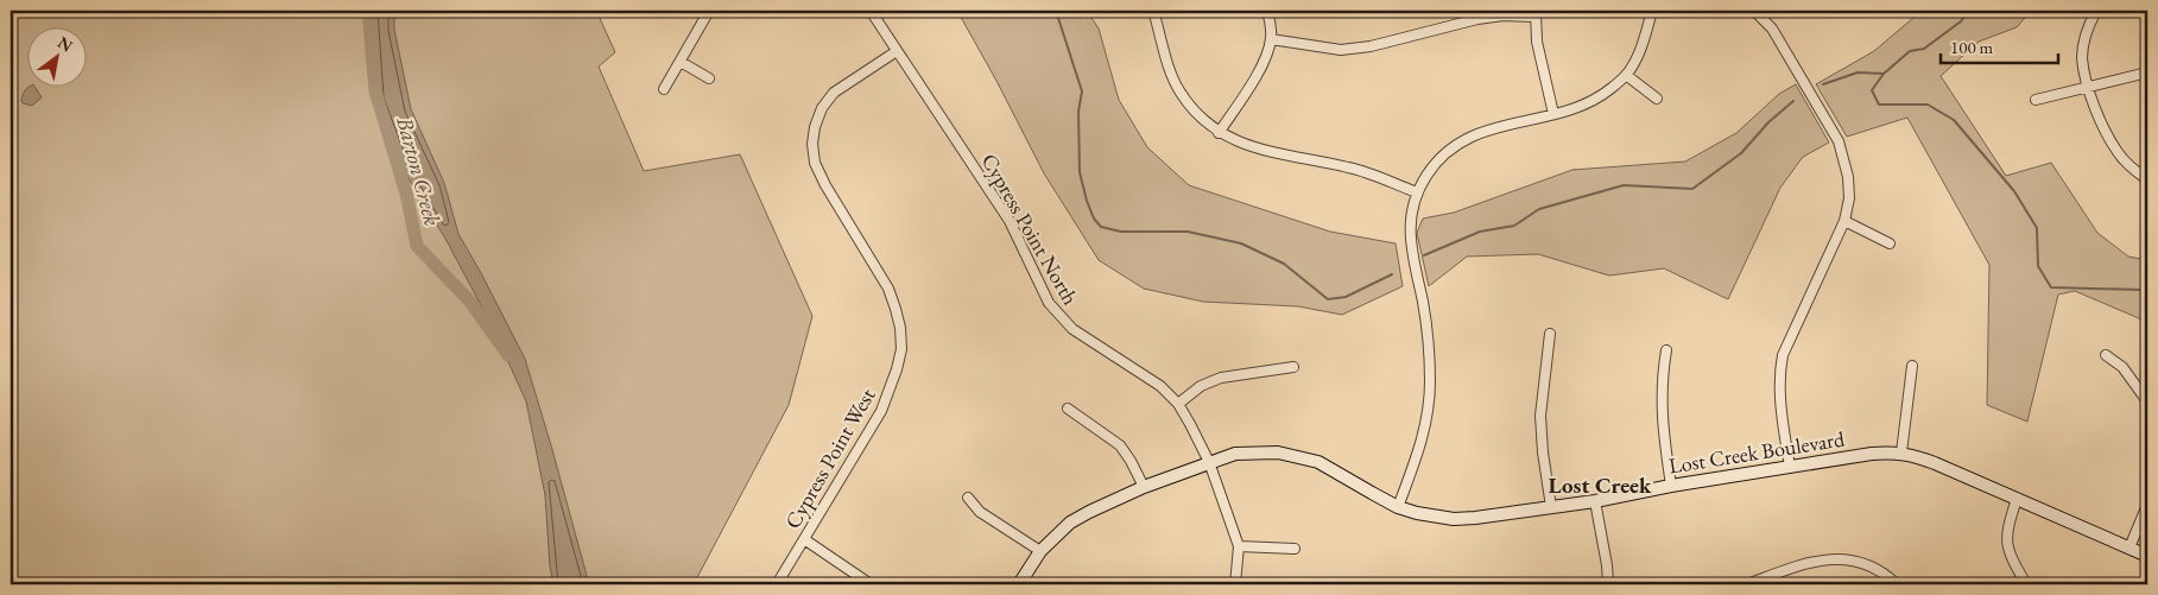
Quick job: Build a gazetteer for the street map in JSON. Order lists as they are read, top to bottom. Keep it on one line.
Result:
{"streets":{"street":["Cypress Point North","Lost Creek Boulevard","Cypress Point West"]},"crossings":[["Cypress Point North","Lost Creek Boulevard"],["Cypress Point North","Cypress Point West"]],"districts":["Lost Creek"],"water":["Barton Creek"],"scale_bar":"100 m","north":"top right"}
